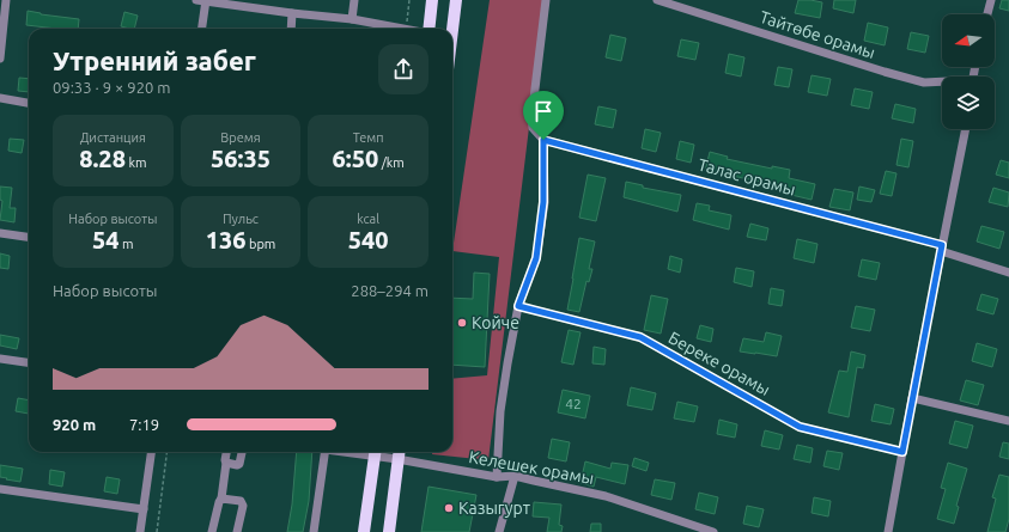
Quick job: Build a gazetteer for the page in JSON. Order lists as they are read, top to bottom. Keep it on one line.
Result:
{"streets":{"street":["Тайтөбе орамы","Талас орамы","Береке орамы","Келешек орамы"]},"places":["Койче","Казыгурт"],"house_numbers":["42"],"north":"left","page":{"heading":["Утренний забег","09:33 · 9 × 920 m"],"stats":[["Дистанция","8.28 km"],["Время","56:35"],["Темп","6:50 /km"],["Набор высоты","54 m"],["Пульс","136 bpm"],["kcal","540"]],"chart":["Набор высоты","288–294 m"],"list":[{"name":"920 m","note":"7:19"}]}}
